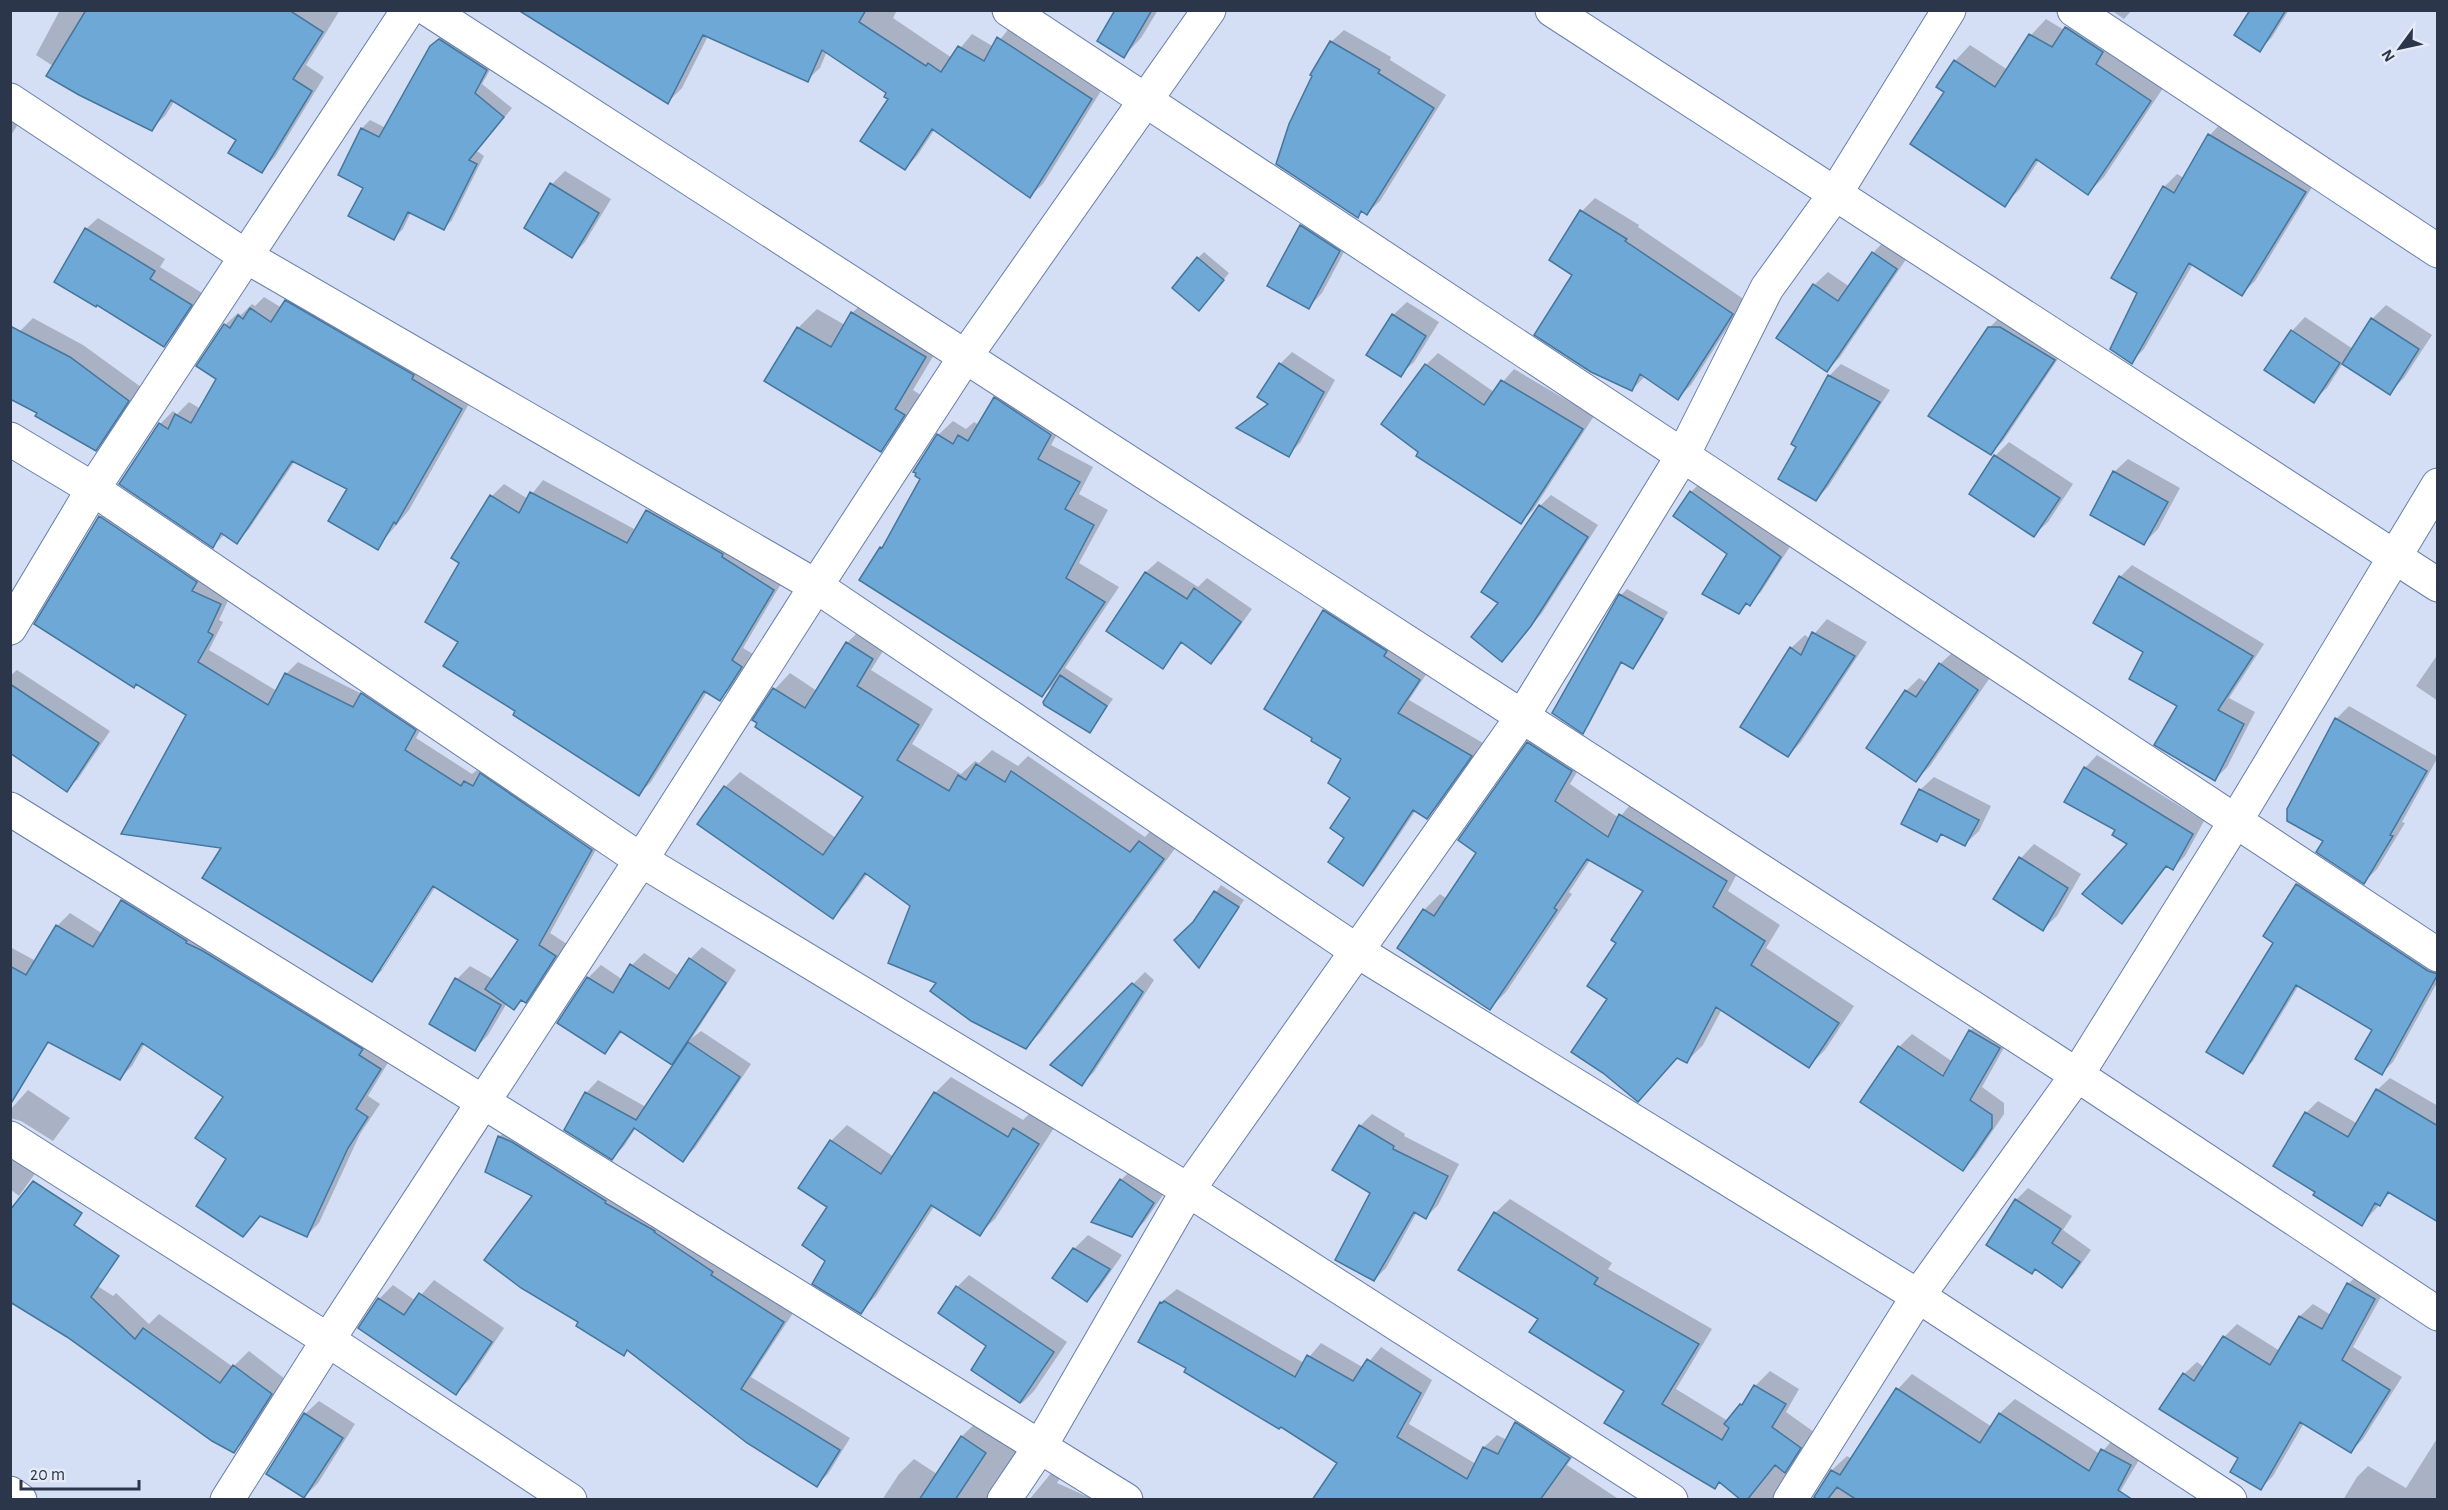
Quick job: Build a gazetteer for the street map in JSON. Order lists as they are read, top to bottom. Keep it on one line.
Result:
{"scale_bar":"20 m","north":"bottom left"}
